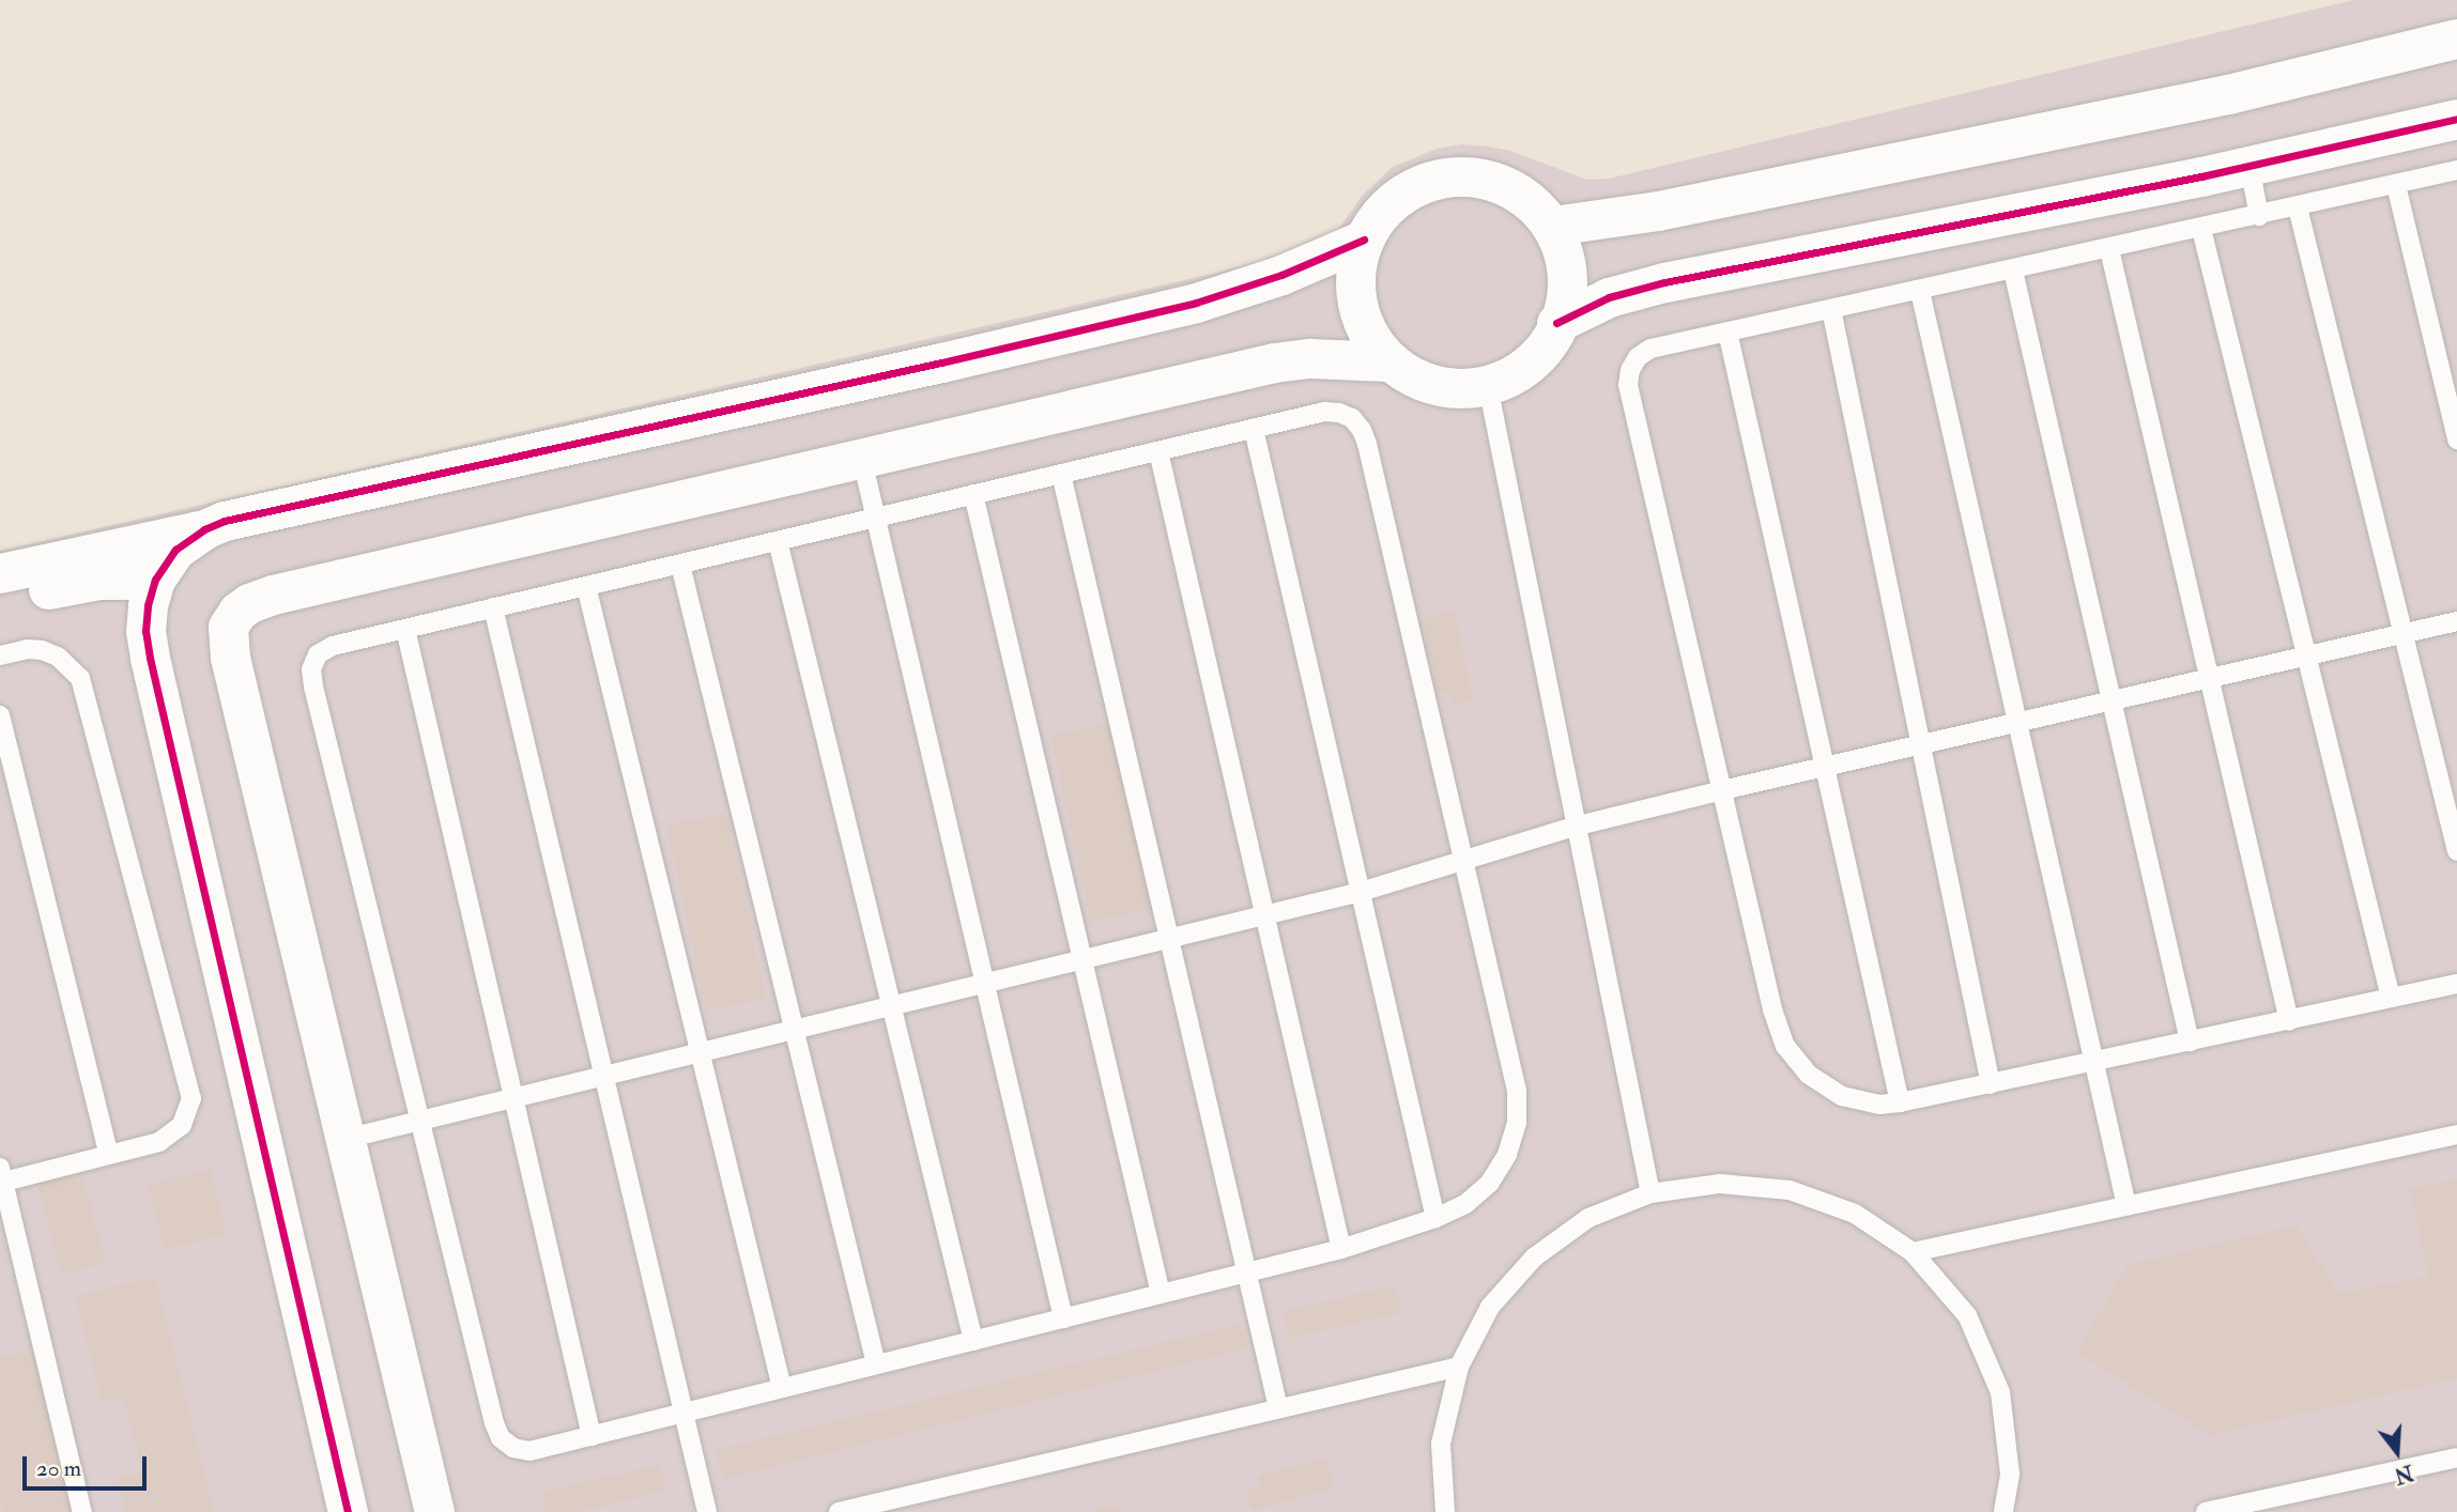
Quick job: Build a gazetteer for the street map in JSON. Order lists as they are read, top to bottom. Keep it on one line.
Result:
{"scale_bar":"20 m","north":"bottom"}
